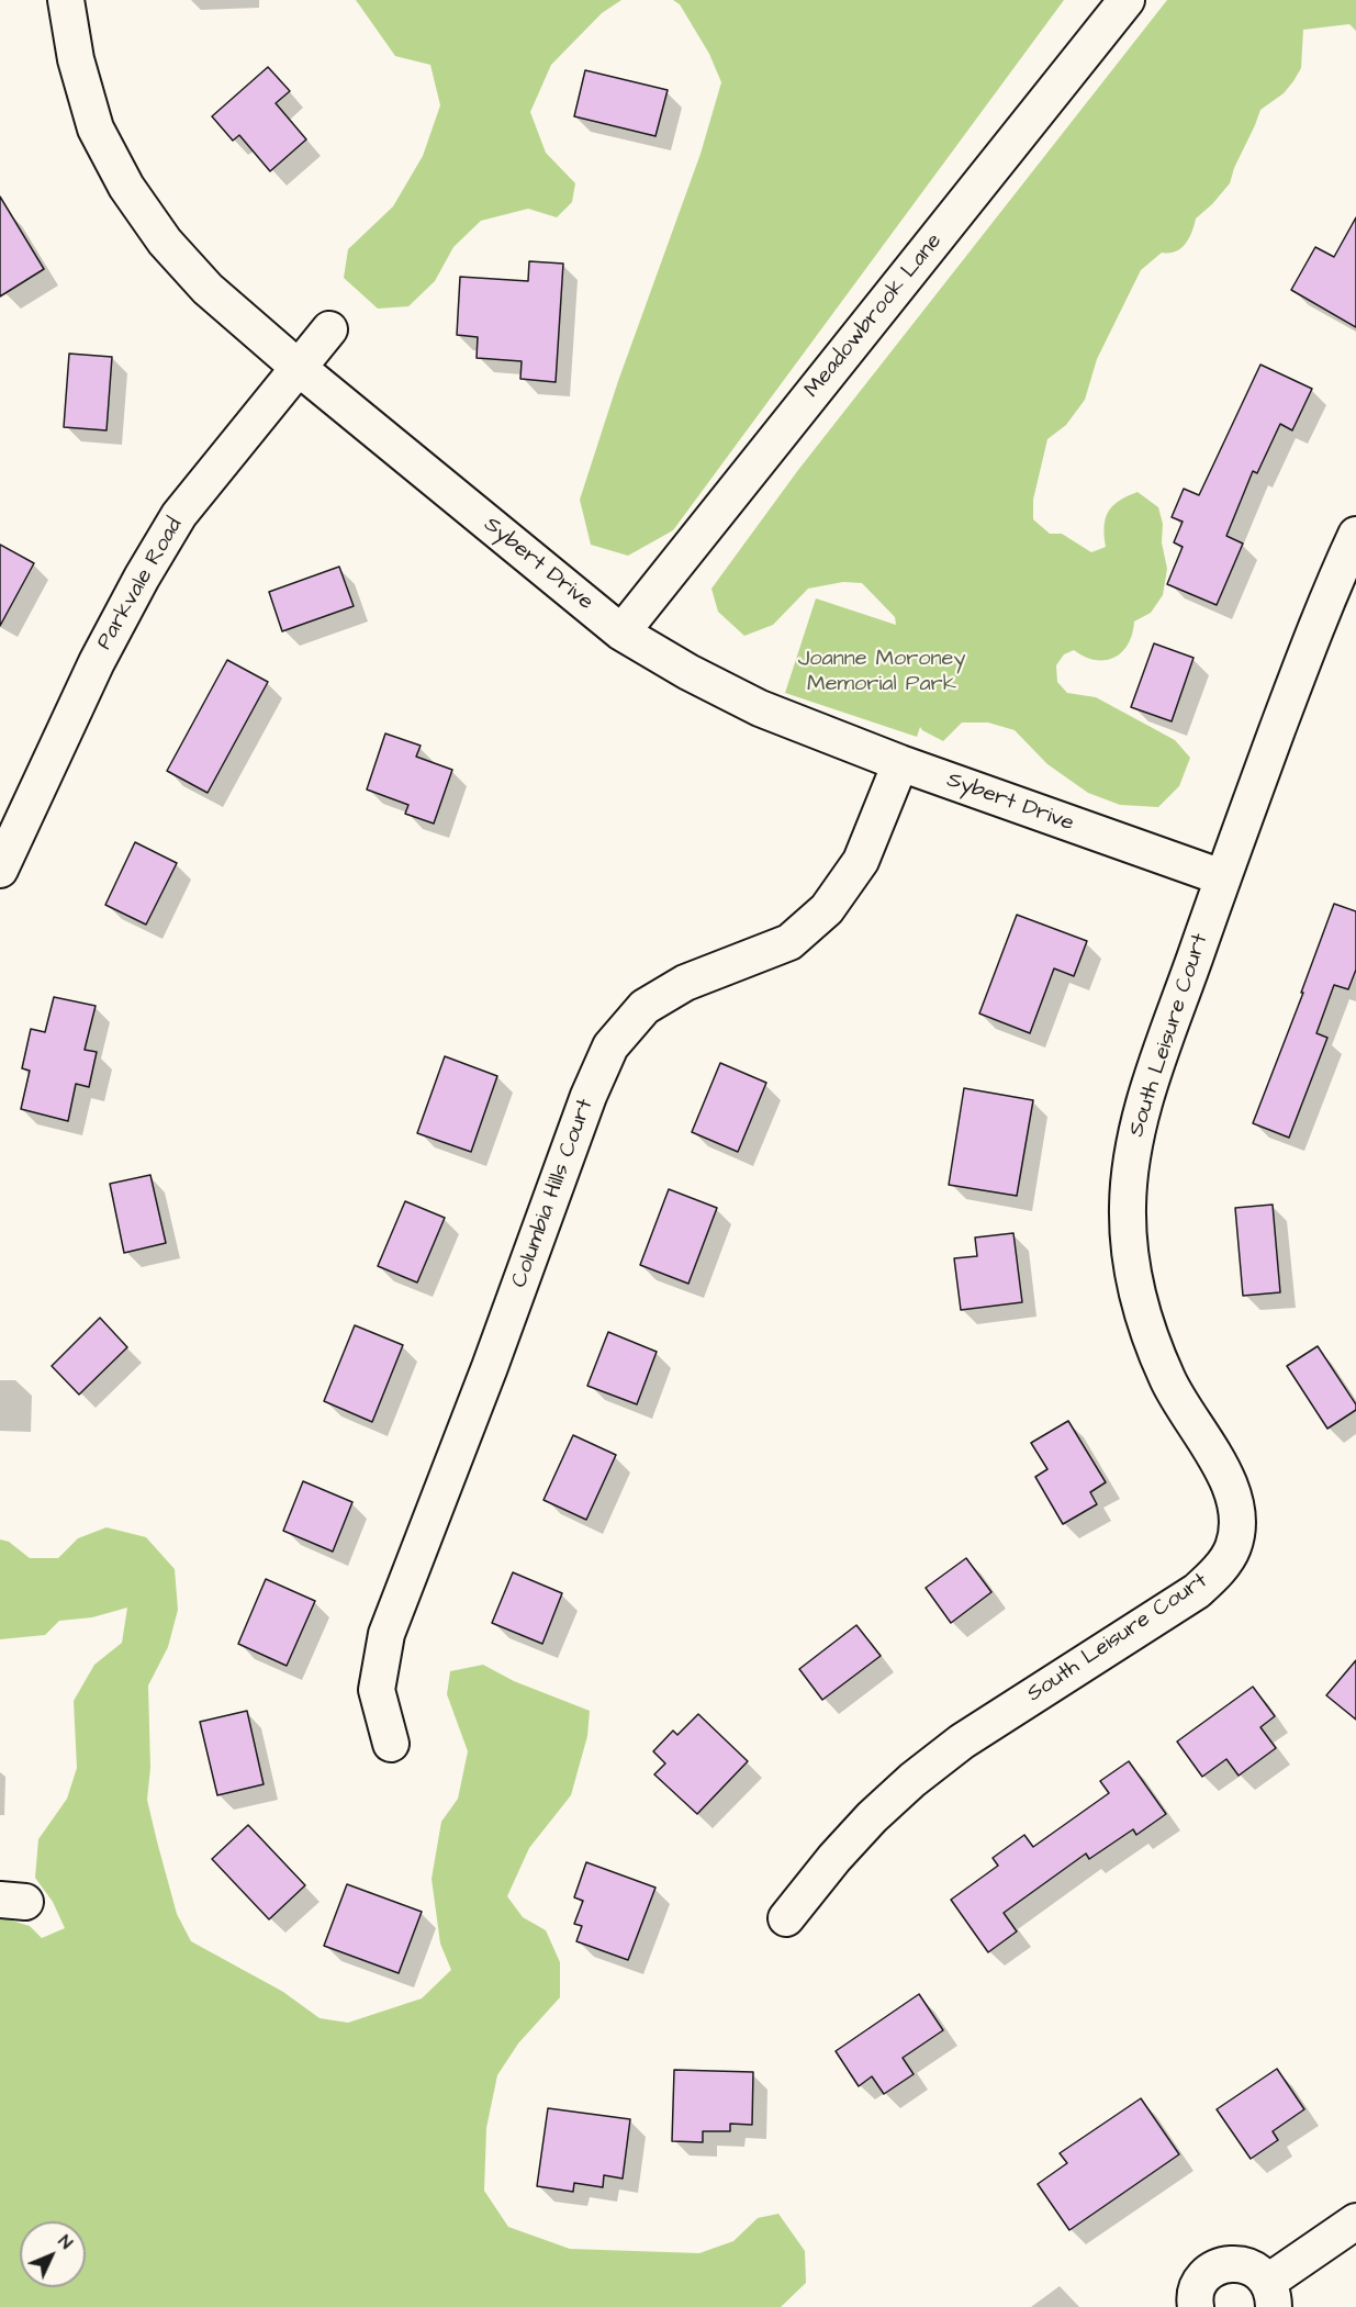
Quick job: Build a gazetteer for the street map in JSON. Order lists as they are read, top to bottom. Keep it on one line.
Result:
{"streets":{"street":["Meadowbrook Lane","Sybert Drive","Parkvale Road","South Leisure Court","Columbia Hills Court"]},"crossings":[["Meadowbrook Lane","Sybert Drive"],["Sybert Drive","Parkvale Road"],["Sybert Drive","South Leisure Court"],["Sybert Drive","Columbia Hills Court"]],"parks":["Joanne Moroney Memorial Park"],"north":"top right"}
